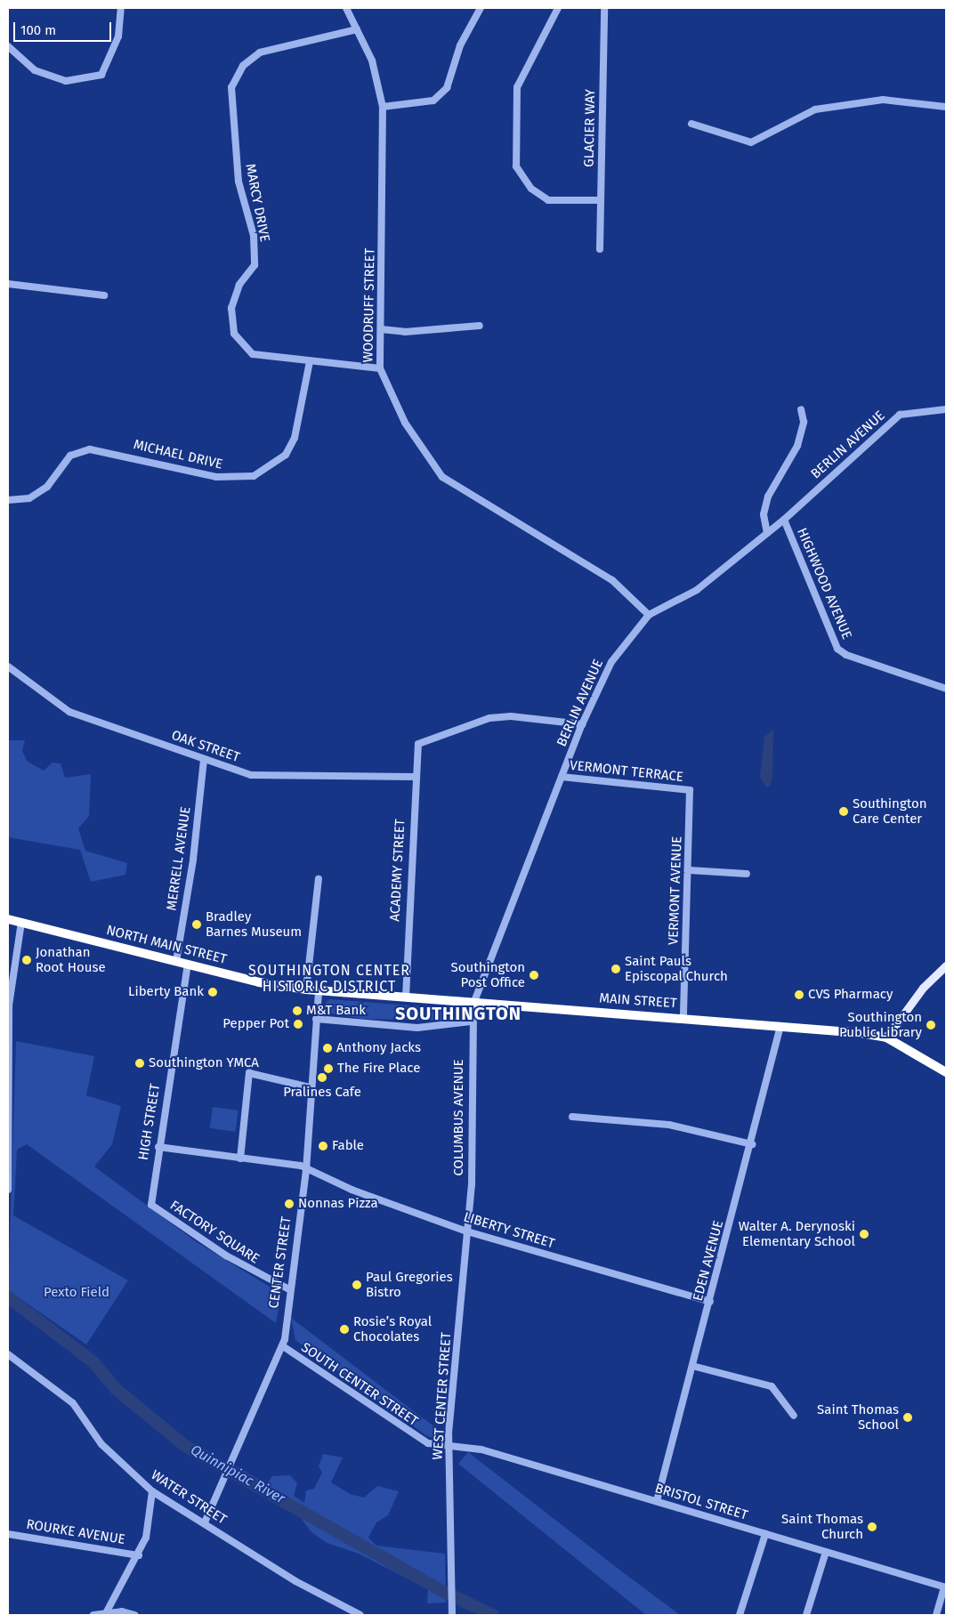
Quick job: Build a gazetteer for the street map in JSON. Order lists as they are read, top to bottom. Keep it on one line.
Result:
{"streets":{"highway":["NORTH MAIN STREET","MAIN STREET"],"street":["GLACIER WAY","MARCY DRIVE","WOODRUFF STREET","BERLIN AVENUE","MICHAEL DRIVE","HIGHWOOD AVENUE","OAK STREET","VERMONT TERRACE","MERRELL AVENUE","ACADEMY STREET","VERMONT AVENUE","COLUMBUS AVENUE","HIGH STREET","LIBERTY STREET","FACTORY SQUARE","EDEN AVENUE","CENTER STREET","SOUTH CENTER STREET","WEST CENTER STREET","WATER STREET","BRISTOL STREET","ROURKE AVENUE"]},"crossings":[["MARCY DRIVE","WOODRUFF STREET"],["MARCY DRIVE","MICHAEL DRIVE"],["WOODRUFF STREET","BERLIN AVENUE"],["BERLIN AVENUE","HIGHWOOD AVENUE"],["BERLIN AVENUE","VERMONT TERRACE"],["BERLIN AVENUE","ACADEMY STREET"],["BERLIN AVENUE","MAIN STREET"],["BERLIN AVENUE","COLUMBUS AVENUE"],["OAK STREET","MERRELL AVENUE"],["OAK STREET","ACADEMY STREET"],["VERMONT TERRACE","VERMONT AVENUE"],["MERRELL AVENUE","NORTH MAIN STREET"],["ACADEMY STREET","MAIN STREET"],["VERMONT AVENUE","MAIN STREET"],["NORTH MAIN STREET","MAIN STREET"],["NORTH MAIN STREET","HIGH STREET"],["NORTH MAIN STREET","CENTER STREET"],["MAIN STREET","COLUMBUS AVENUE"],["MAIN STREET","EDEN AVENUE"],["MAIN STREET","CENTER STREET"],["COLUMBUS AVENUE","LIBERTY STREET"],["COLUMBUS AVENUE","WEST CENTER STREET"],["HIGH STREET","LIBERTY STREET"],["HIGH STREET","FACTORY SQUARE"],["LIBERTY STREET","EDEN AVENUE"],["LIBERTY STREET","CENTER STREET"],["LIBERTY STREET","WEST CENTER STREET"],["FACTORY SQUARE","CENTER STREET"],["EDEN AVENUE","BRISTOL STREET"],["CENTER STREET","SOUTH CENTER STREET"],["CENTER STREET","WATER STREET"],["SOUTH CENTER STREET","WEST CENTER STREET"],["SOUTH CENTER STREET","BRISTOL STREET"],["WEST CENTER STREET","BRISTOL STREET"]],"districts":["SOUTHINGTON CENTER HISTORIC DISTRICT","SOUTHINGTON"],"water":["Quinnipiac River"],"parks":["Pexto Field"],"places":["Southington Care Center","Bradley Barnes Museum","Jonathan Root House","Saint Pauls Episcopal Church","Southington Post Office","Liberty Bank","CVS Pharmacy","M&T Bank","Pepper Pot","Southington Public Library","Anthony Jacks","Southington YMCA","The Fire Place","Pralines Cafe","Fable","Nonnas Pizza","Walter A. Derynoski Elementary School","Paul Gregories Bistro","Rosie’s Royal Chocolates","Saint Thomas School","Saint Thomas Church"],"scale_bar":"100 m"}
